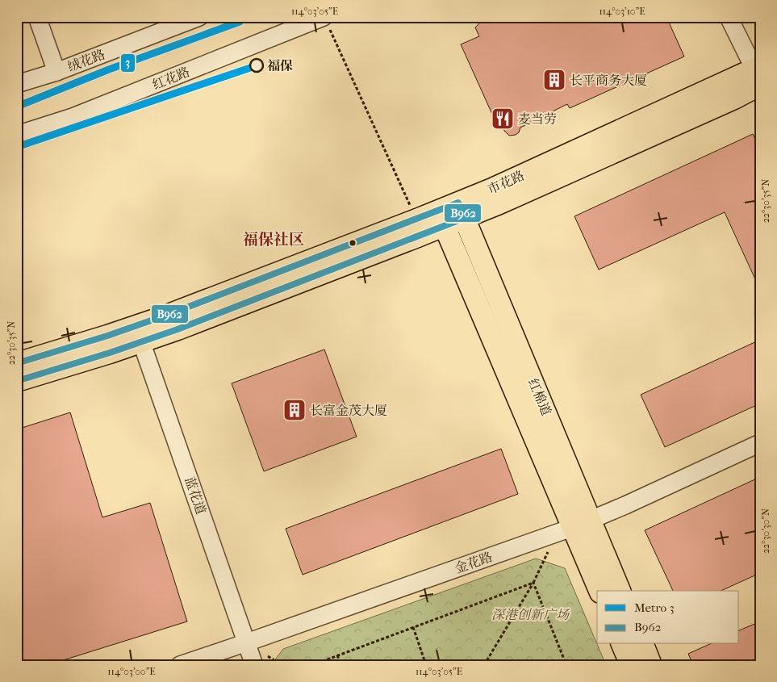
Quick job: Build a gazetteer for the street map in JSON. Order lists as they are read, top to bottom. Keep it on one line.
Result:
{"streets":{"main road":["市花路","红棉道"],"street":["绒花路","红花路","蓝花道","金花路"]},"crossings":[["市花路","红棉道"],["市花路","蓝花道"],["红棉道","金花路"],["蓝花道","金花路"]],"districts":["福保社区"],"parks":["深港创新广场"],"places":{"other":["福保"],"building":["长平商务大厦","长富金茂大厦"],"restaurant":["麦当劳"]},"lines":["metro line 3","transit line B962"],"legend":["Metro 3","B962"],"coordinates":["114°03'05\"E","114°03'10\"E","22°30'35\"N","22°30'30\"N","114°03'00\"E"]}
